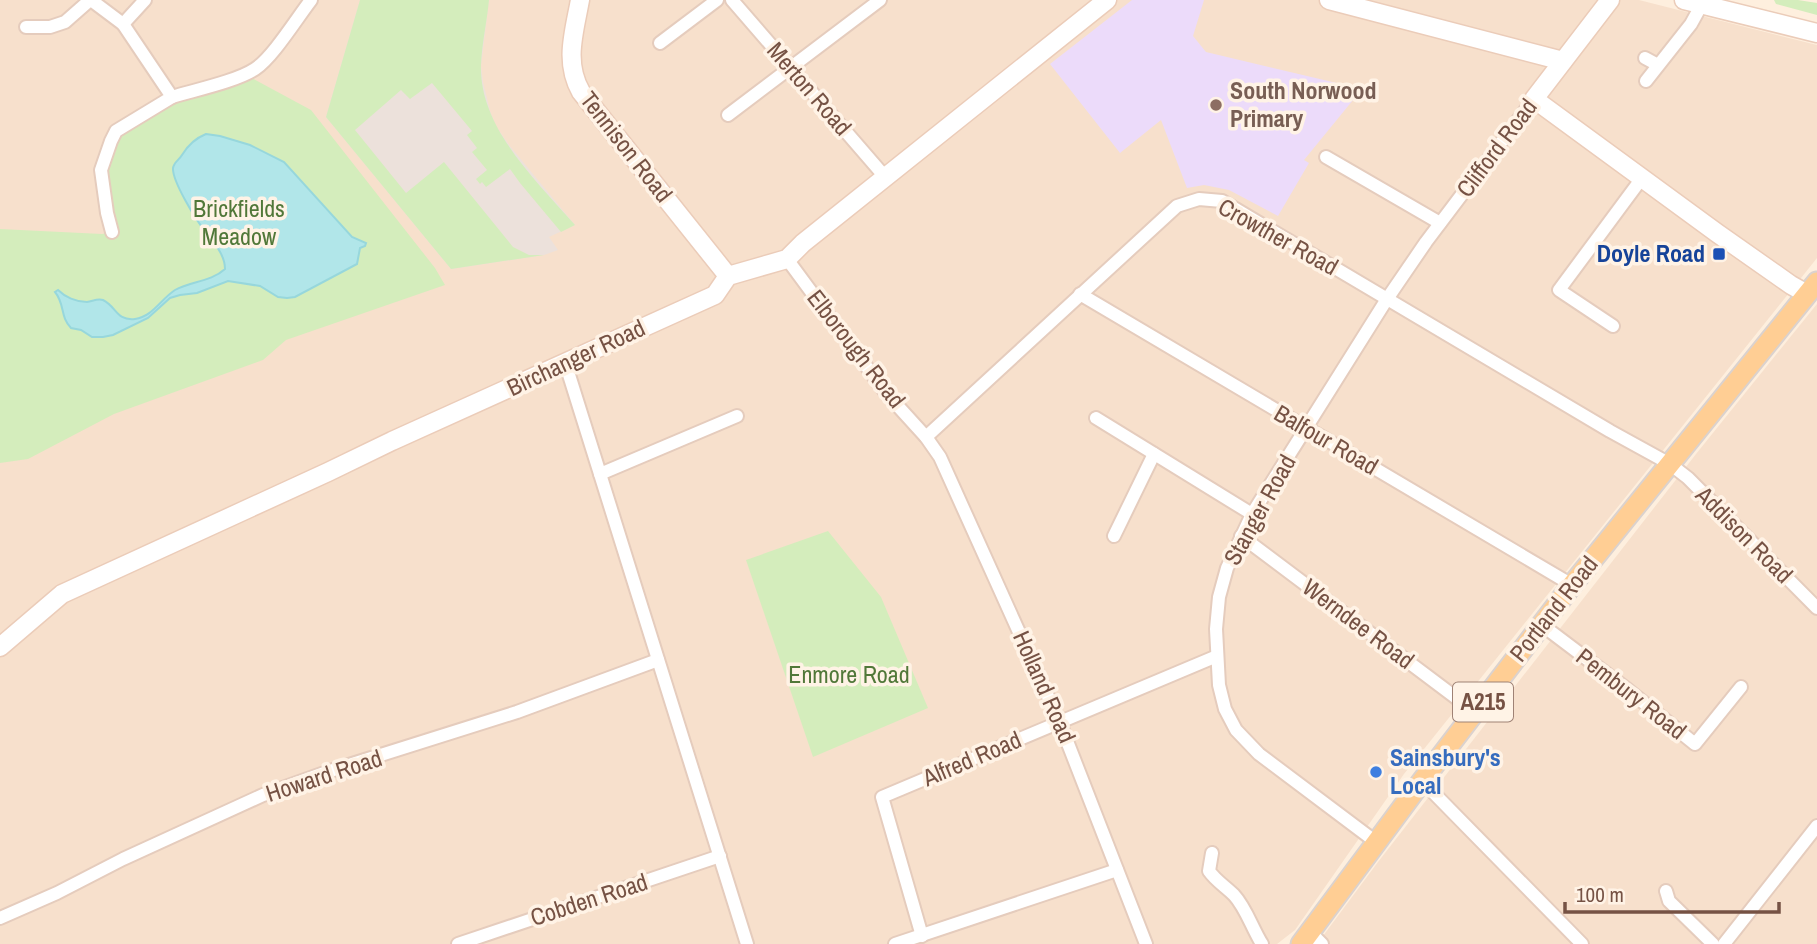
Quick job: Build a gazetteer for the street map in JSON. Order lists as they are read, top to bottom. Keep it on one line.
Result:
{"streets":{"main road":["Portland Road","A215"],"street":["Merton Road","Tennison Road","Clifford Road","Crowther Road","Elborough Road","Birchanger Road","Balfour Road","Stanger Road","Addison Road","Werndee Road","Holland Road","Pembury Road","Alfred Road","Howard Road","Cobden Road"]},"crossings":[["Merton Road","Birchanger Road"],["Tennison Road","Birchanger Road"],["Clifford Road","Crowther Road"],["Clifford Road","Stanger Road"],["Crowther Road","Elborough Road"],["Crowther Road","Balfour Road"],["Crowther Road","Stanger Road"],["Crowther Road","Addison Road"],["Crowther Road","Portland Road"],["Crowther Road","Holland Road"],["Elborough Road","Birchanger Road"],["Elborough Road","Holland Road"],["Balfour Road","Stanger Road"],["Balfour Road","Portland Road"],["Stanger Road","Portland Road"],["Stanger Road","Werndee Road"],["Stanger Road","Alfred Road"],["Addison Road","Portland Road"],["Portland Road","Werndee Road"],["Portland Road","Pembury Road"],["Holland Road","Alfred Road"]],"parks":["Brickfields Meadow","Enmore Road"],"places":{"other":["South Norwood Primary","Sainsbury's Local"],"transit":["Doyle Road"]},"scale_bar":"100 m"}
